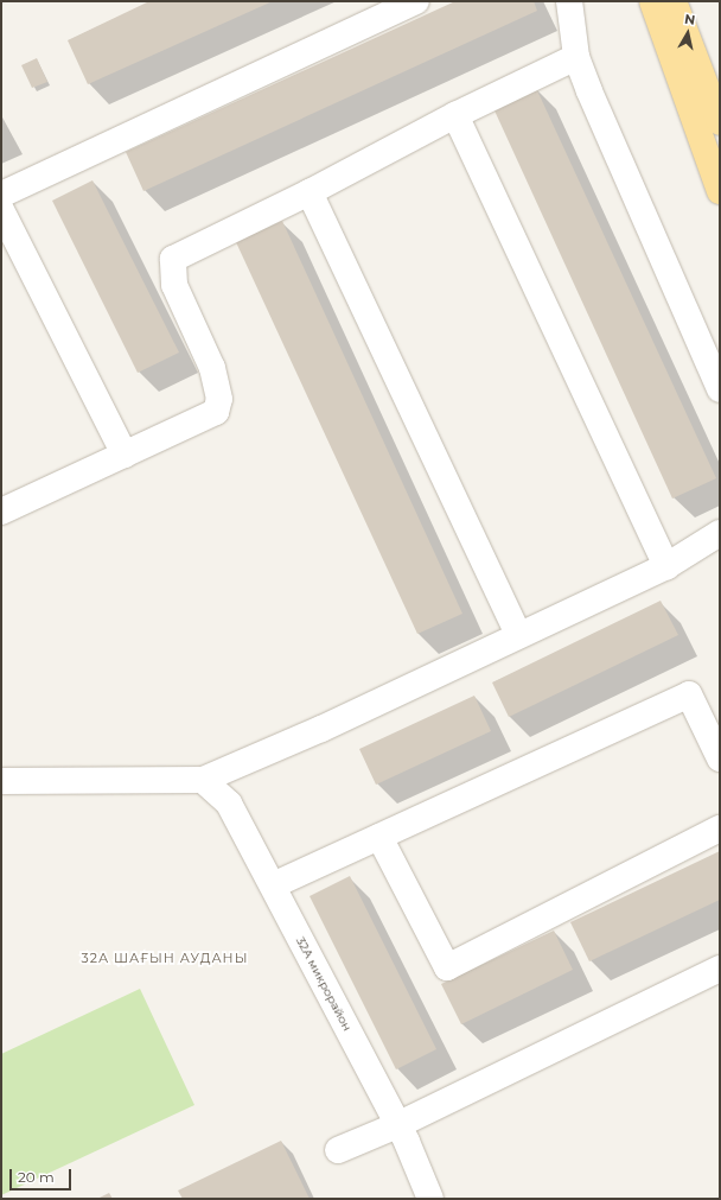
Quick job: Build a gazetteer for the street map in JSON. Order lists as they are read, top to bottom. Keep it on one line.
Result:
{"streets":{"lane":["32А микрорайон"]},"districts":["32А ШАҒЫН АУДАНЫ"],"scale_bar":"20 m","north":"top"}
